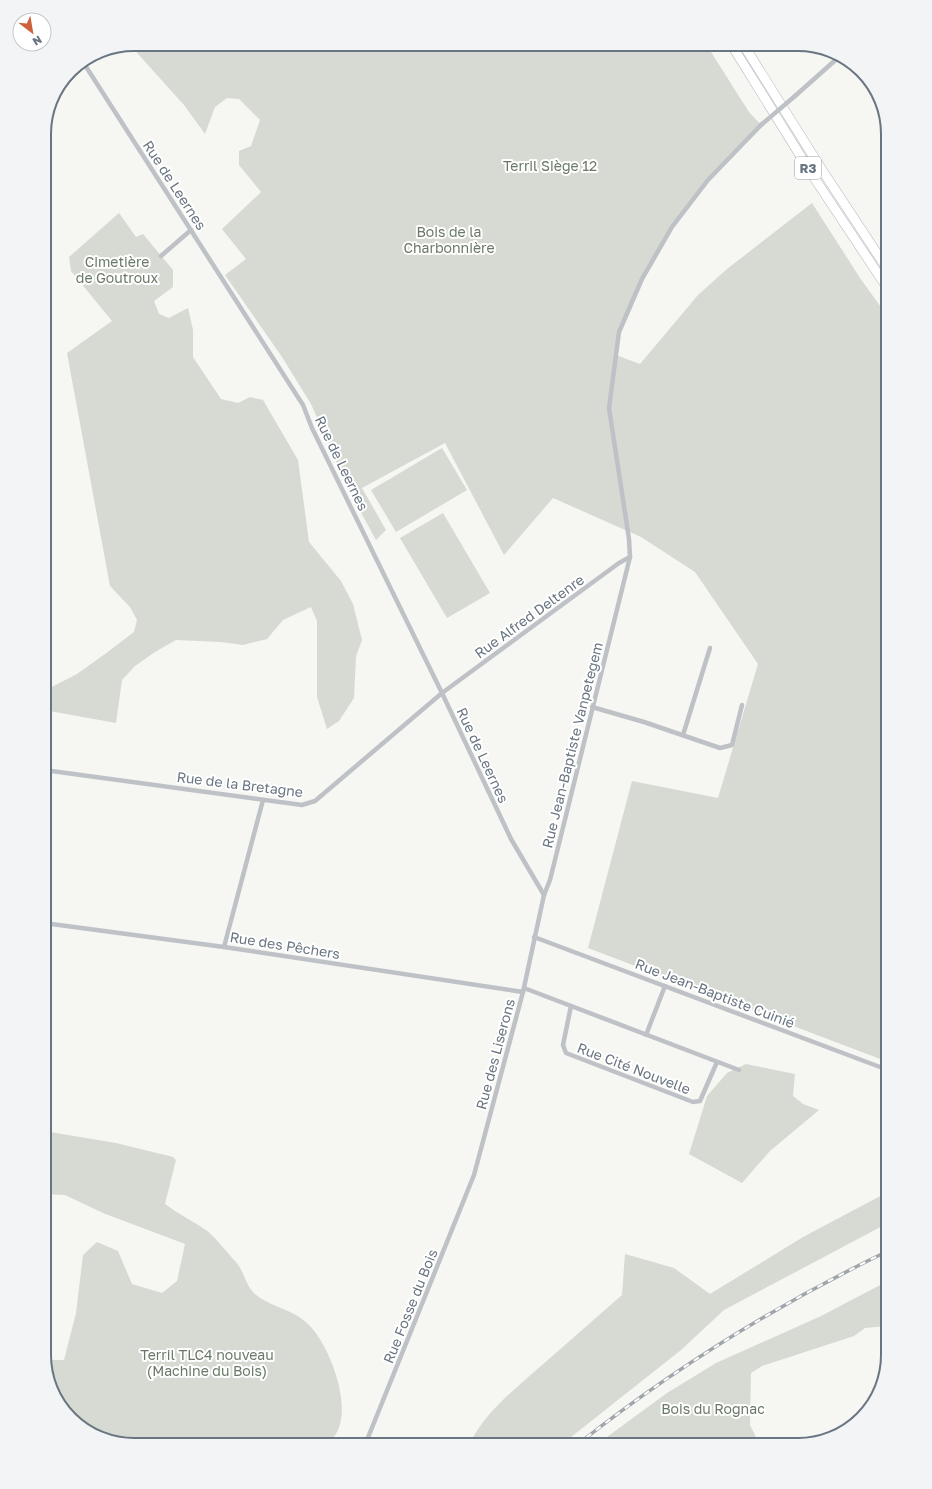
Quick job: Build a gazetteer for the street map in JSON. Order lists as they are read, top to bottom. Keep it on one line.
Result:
{"streets":{"highway":["R3"],"street":["Rue de Leernes","Rue Alfred Deltenre","Rue Jean-Baptiste Vanpetegem","Rue de la Bretagne","Rue des Pêchers","Rue Jean-Baptiste Cuinié","Rue des Liserons","Rue Cité Nouvelle","Rue Fosse du Bois"]},"crossings":[["Rue de Leernes","Rue Alfred Deltenre"],["Rue de Leernes","Rue Jean-Baptiste Vanpetegem"],["Rue de Leernes","Rue de la Bretagne"],["Rue Alfred Deltenre","Rue Jean-Baptiste Vanpetegem"],["Rue Alfred Deltenre","Rue de la Bretagne"],["Rue Jean-Baptiste Vanpetegem","Rue Jean-Baptiste Cuinié"],["Rue Jean-Baptiste Vanpetegem","Rue des Liserons"],["Rue des Pêchers","Rue des Liserons"],["Rue Jean-Baptiste Cuinié","Rue des Liserons"],["Rue des Liserons","Rue Fosse du Bois"]],"parks":["Terril Siège 12","Bois de la Charbonnière","Cimetière de Goutroux","Terril TLC4 nouveau (Machine du Bois)","Bois du Rognac"],"north":"bottom right"}
